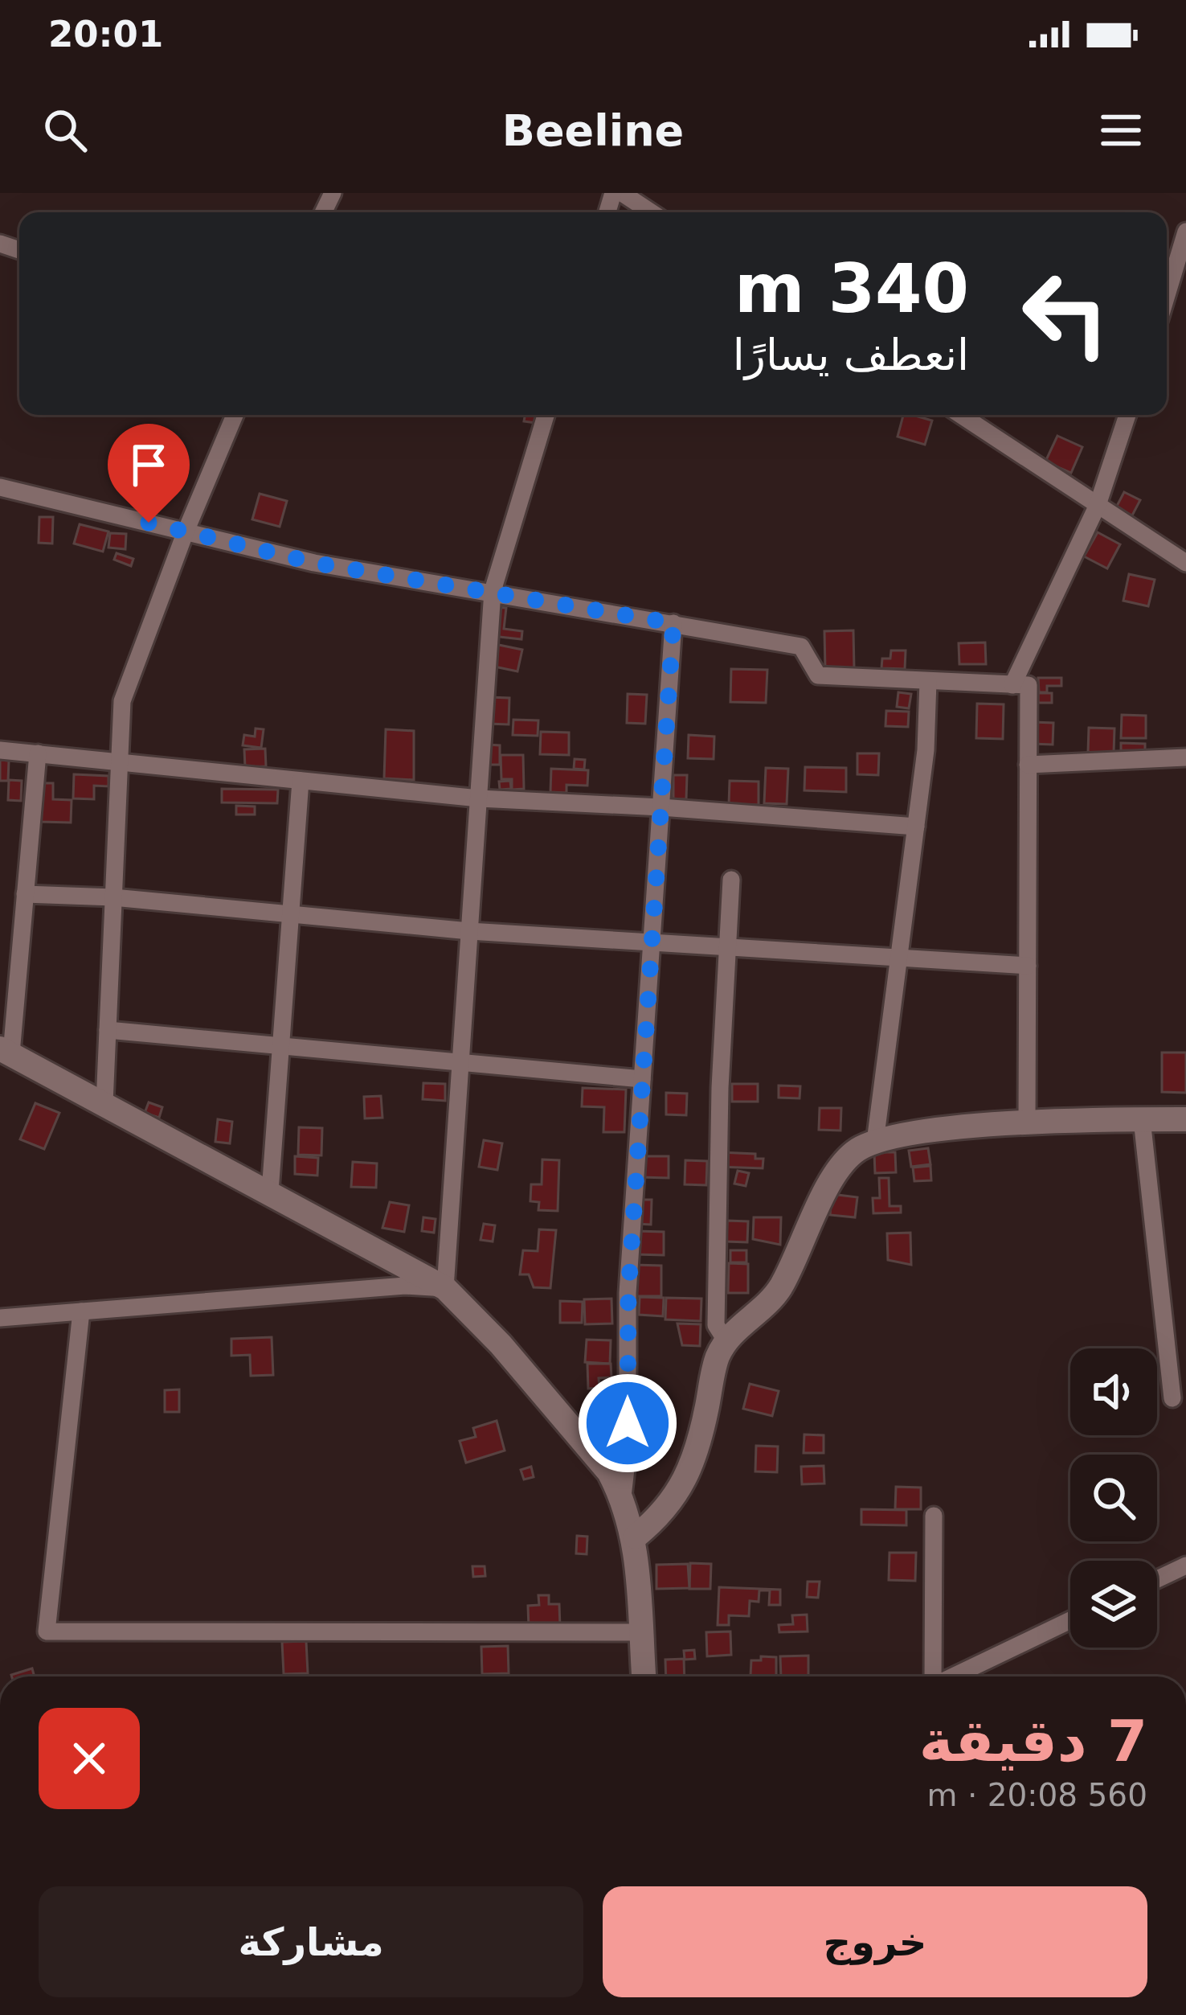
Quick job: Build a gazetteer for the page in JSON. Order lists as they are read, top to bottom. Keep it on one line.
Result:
{"page":{"status":"20:01","header":"Beeline","turn":["340 m","انعطف يسارًا"],"heading":["7 دقيقة","560 m · 20:08"],"buttons":["خروج","مشاركة"]}}
